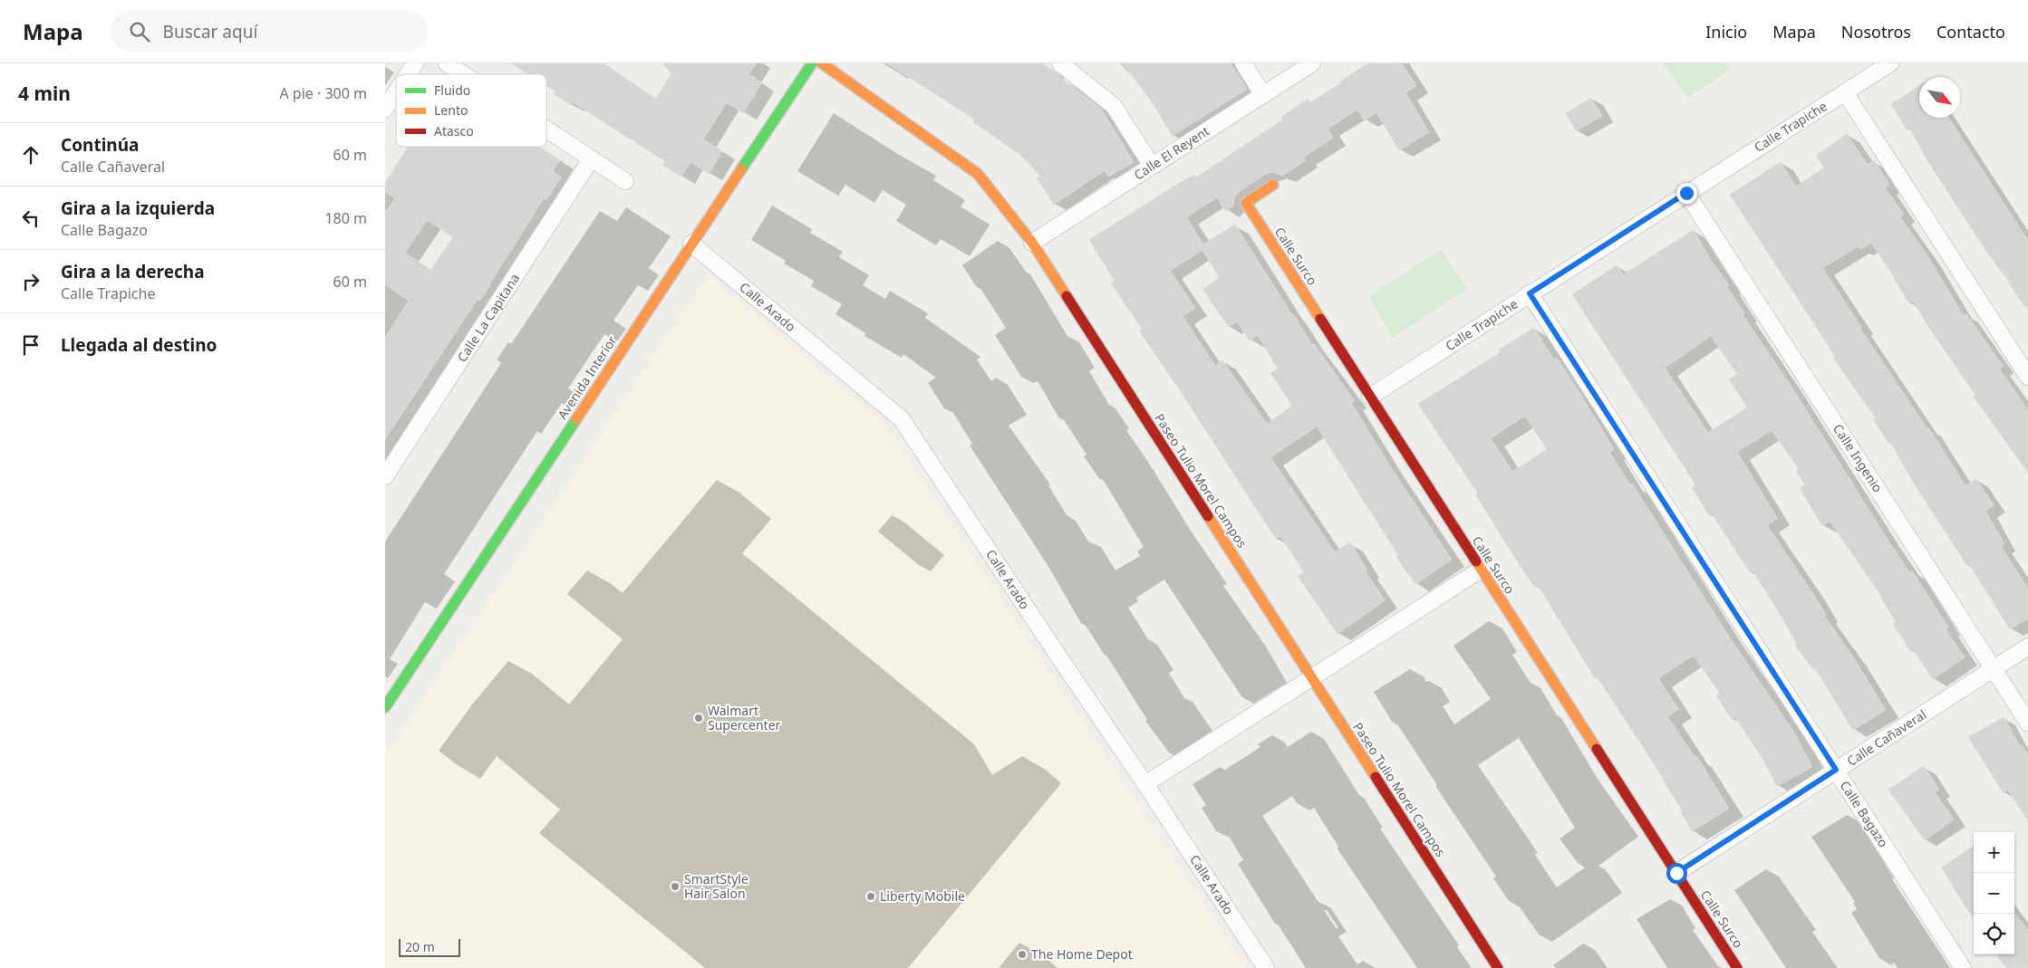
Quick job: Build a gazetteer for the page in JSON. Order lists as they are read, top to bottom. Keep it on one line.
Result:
{"streets":{"street":["Calle Trapiche","Calle El Reyent","Calle Surco","Calle Arado","Calle La Capitana","Avenida Interior","Calle Ingenio","Paseo Tulio Morel Campos","Calle Cañaveral","Calle Bagazo"]},"crossings":[["Calle Trapiche","Calle Surco"],["Calle Trapiche","Calle Ingenio"],["Calle Trapiche","Calle Bagazo"],["Calle El Reyent","Paseo Tulio Morel Campos"],["Calle Surco","Calle Cañaveral"],["Calle Arado","Avenida Interior"],["Calle Ingenio","Calle Cañaveral"],["Calle Cañaveral","Calle Bagazo"]],"places":["Walmart Supercenter","SmartStyle Hair Salon","Liberty Mobile","The Home Depot"],"legend":["Fluido","Lento","Atasco"],"scale_bar":"20 m","north":"bottom right","page":{"header":"Mapa","search":"Buscar aquí","nav":["Inicio","Mapa","Nosotros","Contacto"],"heading":["4 min","A pie · 300 m"],"list":[["Continúa","Calle Cañaveral","60 m"],["Gira a la izquierda","Calle Bagazo","180 m"],["Gira a la derecha","Calle Trapiche","60 m"],"Llegada al destino"],"map_buttons":["+","−"],"scale":"20 m"}}
